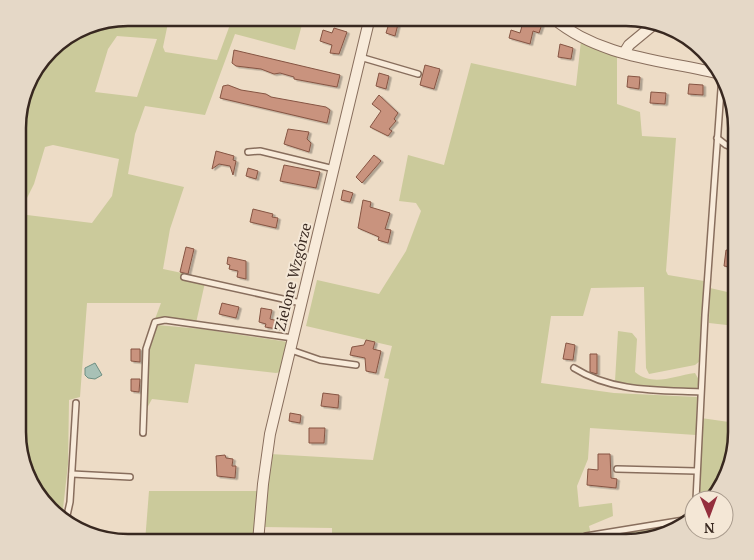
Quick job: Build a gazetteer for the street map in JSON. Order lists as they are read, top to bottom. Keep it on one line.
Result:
{"streets":{"street":["Zielone Wzgórze"]},"north":"bottom"}
